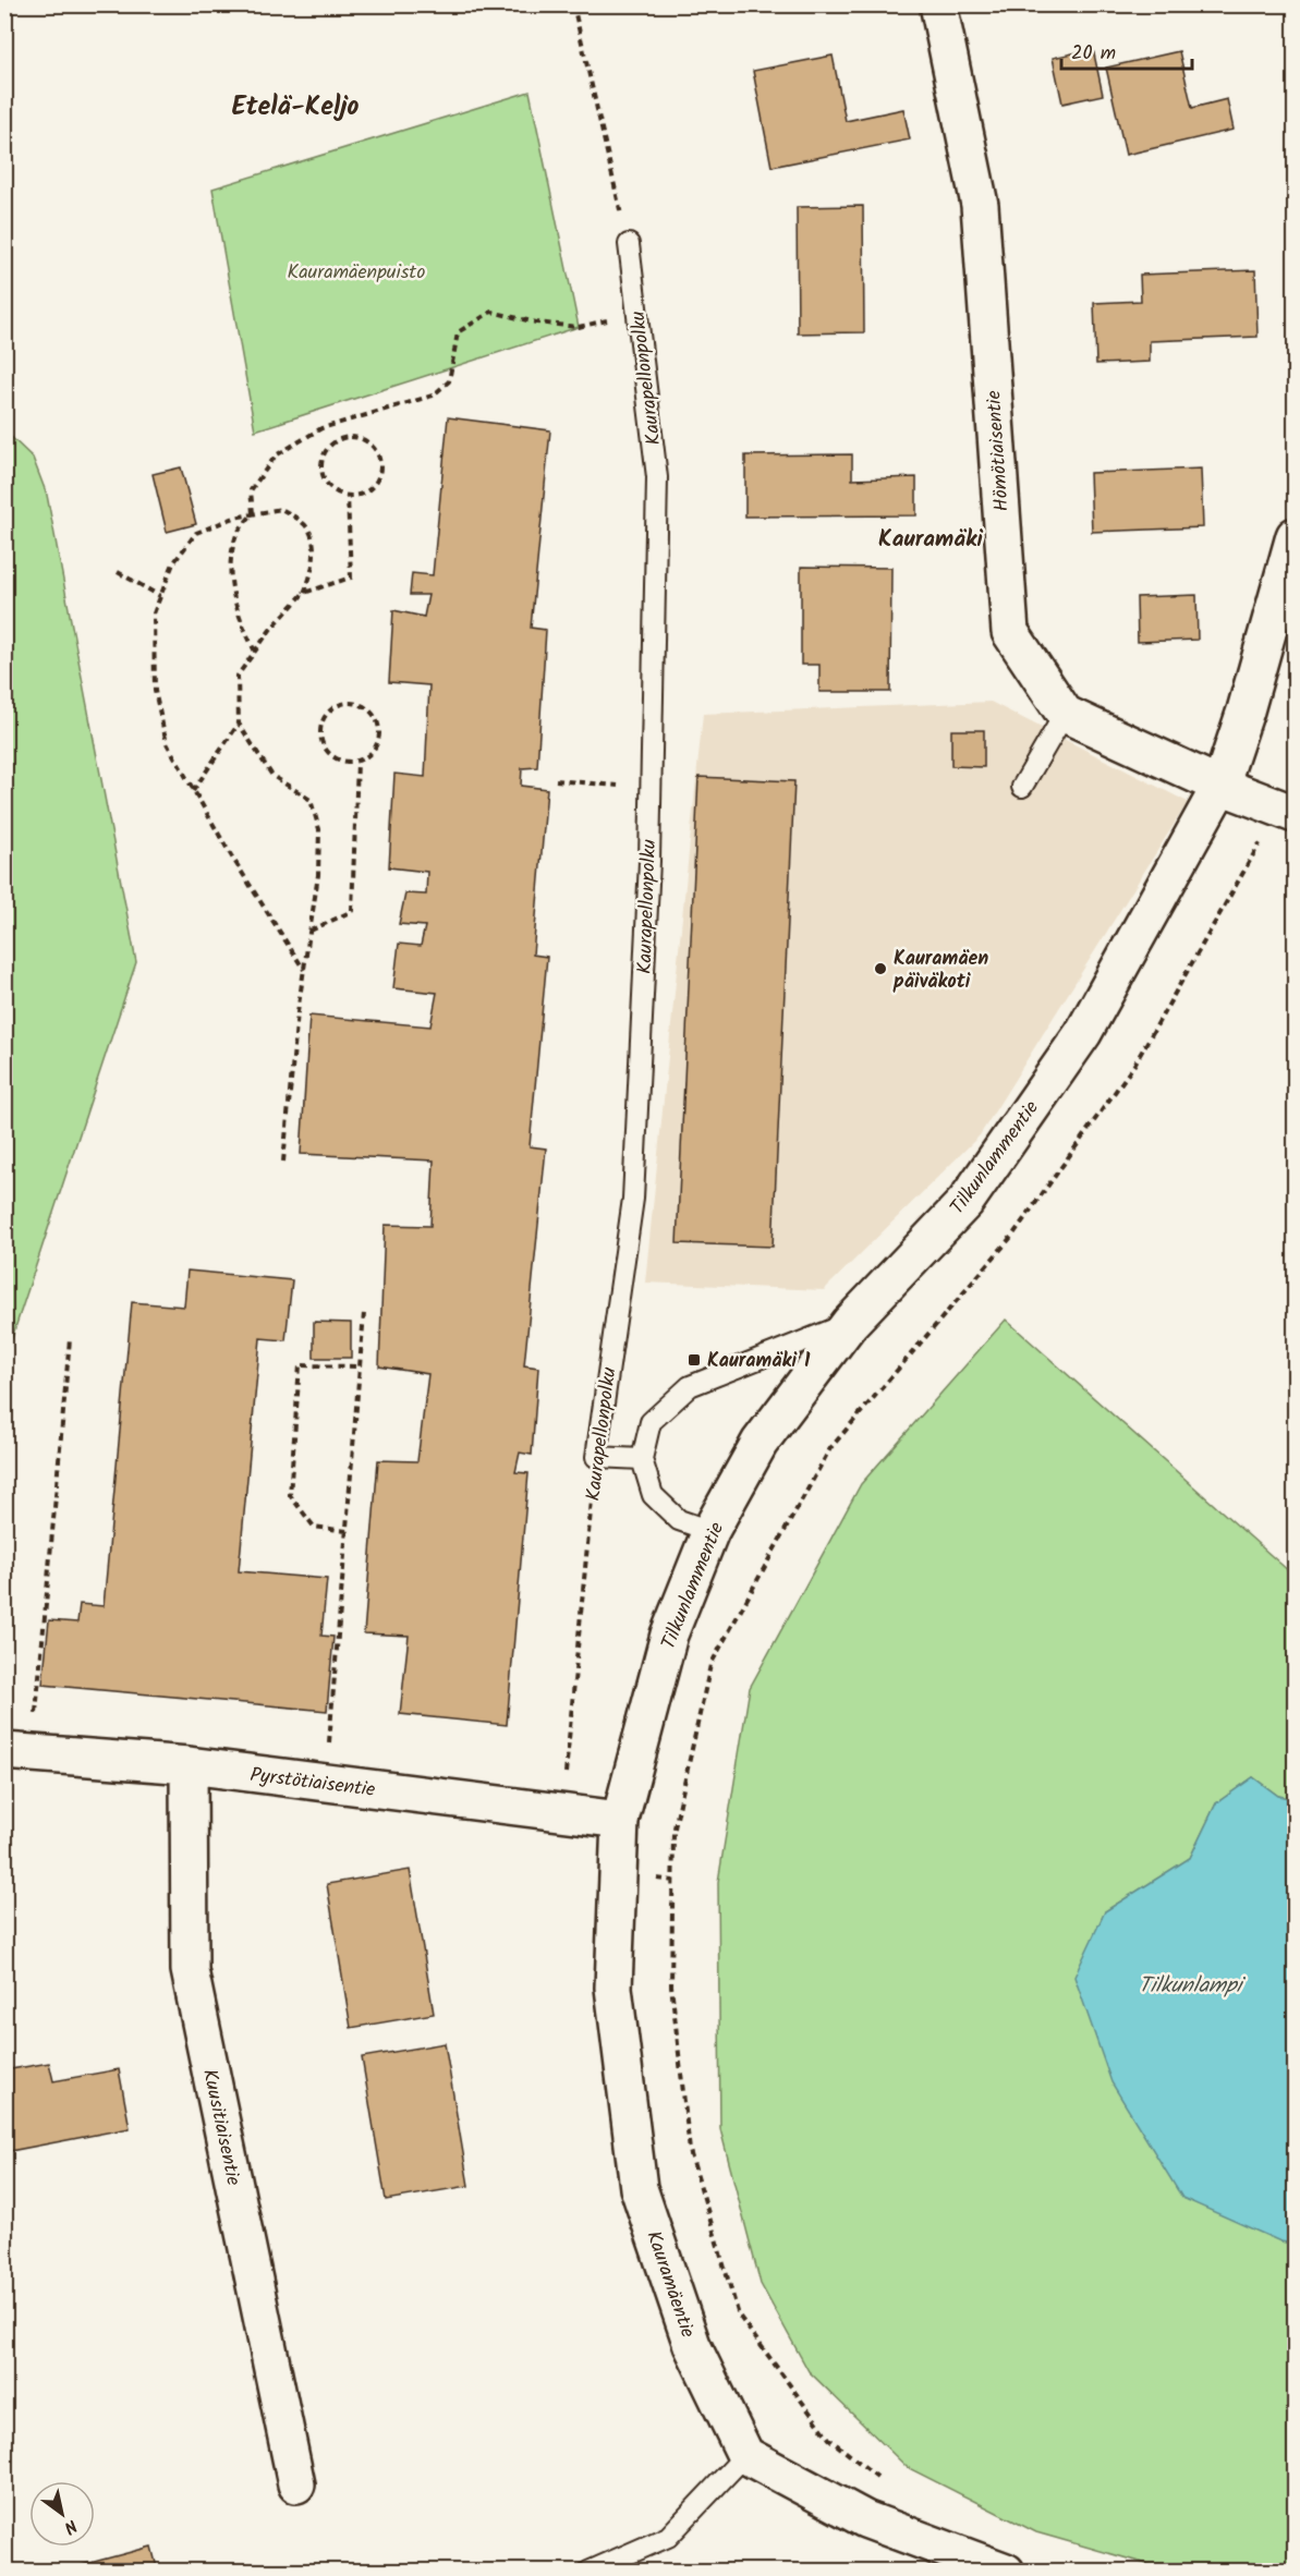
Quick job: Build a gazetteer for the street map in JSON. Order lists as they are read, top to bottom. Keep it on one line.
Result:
{"streets":{"street":["Hömötiaisentie","Tilkunlammentie","Pyrstötiaisentie","Kuusitiaisentie","Kauramäentie"],"lane":["Kaurapellonpolku"]},"crossings":[["Kaurapellonpolku","Pyrstötiaisentie"],["Tilkunlammentie","Pyrstötiaisentie"],["Tilkunlammentie","Kauramäentie"],["Pyrstötiaisentie","Kuusitiaisentie"],["Pyrstötiaisentie","Kauramäentie"]],"districts":["Etelä-Keljo","Kauramäki"],"water":["Tilkunlampi"],"parks":["Kauramäenpuisto"],"places":{"other":["Kauramäen päiväkoti"],"transit":["Kauramäki 1"]},"scale_bar":"20 m","north":"bottom right"}
